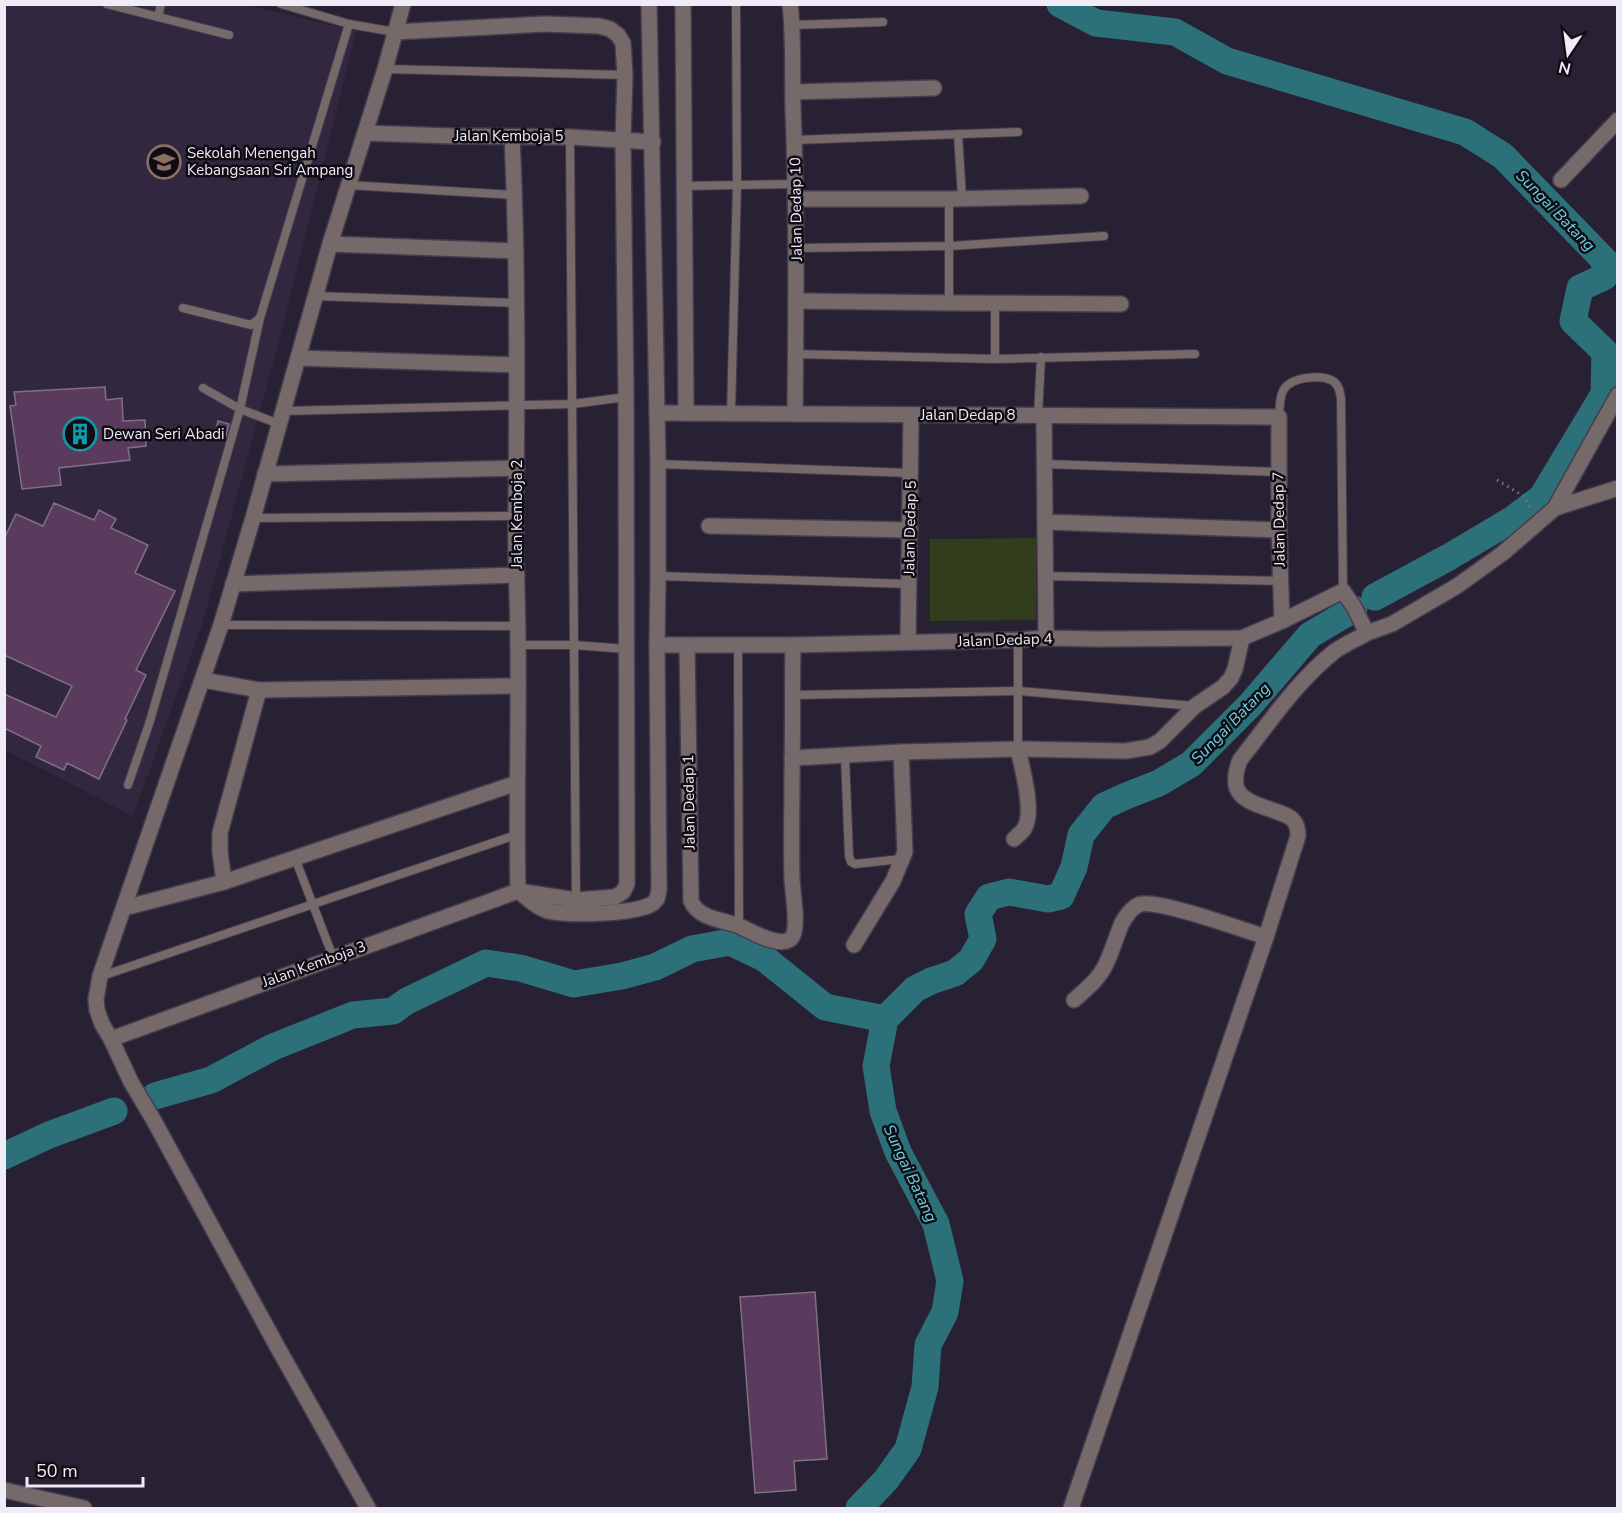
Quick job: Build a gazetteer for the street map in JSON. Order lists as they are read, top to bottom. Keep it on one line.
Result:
{"streets":{"street":["Jalan Kemboja 5","Jalan Dedap 10","Jalan Dedap 8","Jalan Kemboja 2","Jalan Dedap 7","Jalan Dedap 5","Jalan Dedap 4","Jalan Dedap 1","Jalan Kemboja 3"]},"crossings":[["Jalan Kemboja 5","Jalan Kemboja 2"],["Jalan Dedap 10","Jalan Dedap 8"],["Jalan Dedap 8","Jalan Dedap 7"],["Jalan Dedap 8","Jalan Dedap 5"],["Jalan Kemboja 2","Jalan Kemboja 3"],["Jalan Dedap 7","Jalan Dedap 4"],["Jalan Dedap 5","Jalan Dedap 4"],["Jalan Dedap 4","Jalan Dedap 1"]],"water":["Sungai Batang"],"places":{"school or university":["Sekolah Menengah Kebangsaan Sri Ampang"],"building":["Dewan Seri Abadi"]},"scale_bar":"50 m","north":"bottom"}
